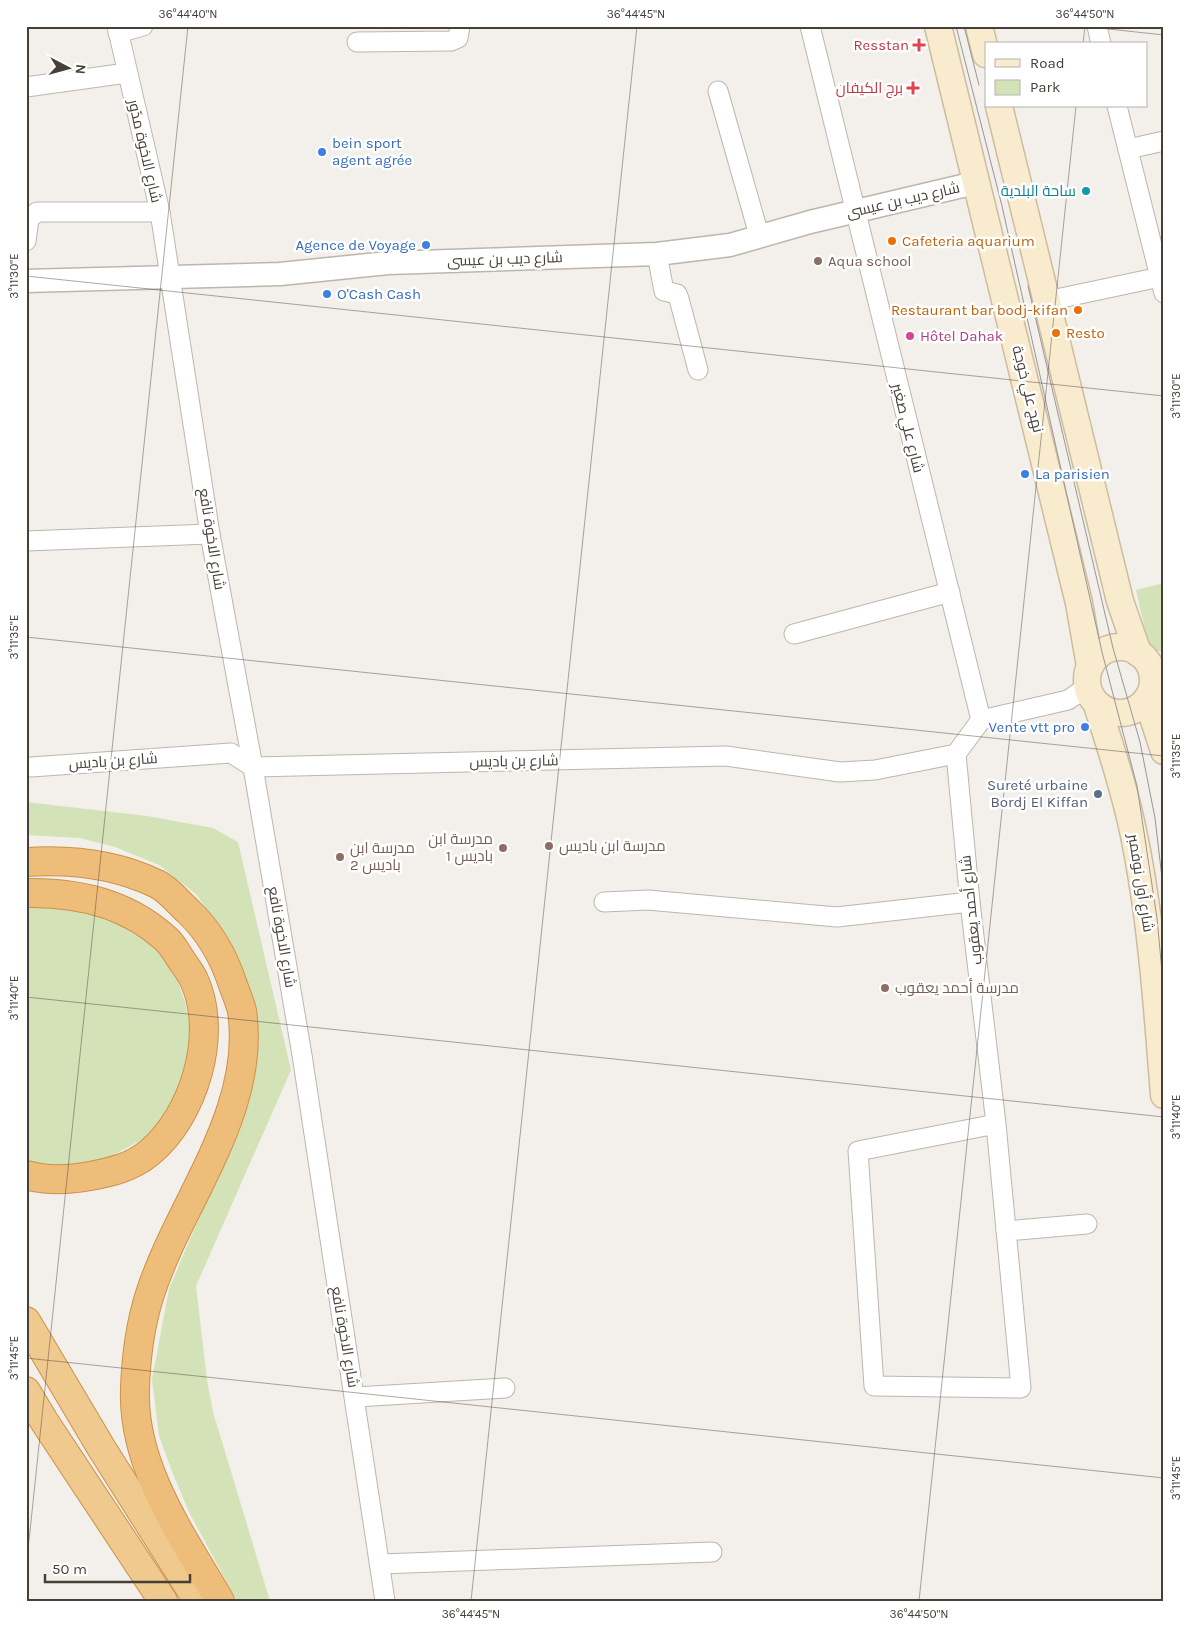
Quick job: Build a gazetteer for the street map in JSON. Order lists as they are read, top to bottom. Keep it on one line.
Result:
{"streets":{"main road":["نهج علي خوجة","شارع أول نوفمبر"],"street":["شارع الاخوة مدّور","شارع ديب بن عيسى","شارع علي صغير","شارع الاخوة نافع","شارع بن باديس","شارع أحمد يعقوب"]},"crossings":[["شارع الاخوة مدّور","شارع ديب بن عيسى"],["شارع الاخوة مدّور","شارع الاخوة نافع"],["شارع ديب بن عيسى","نهج علي خوجة"],["شارع ديب بن عيسى","شارع علي صغير"],["شارع ديب بن عيسى","شارع الاخوة نافع"],["نهج علي خوجة","شارع أول نوفمبر"],["شارع الاخوة نافع","شارع بن باديس"],["شارع بن باديس","شارع أحمد يعقوب"]],"places":{"health":["Resstan","برج الكيفان"],"other":["bein sport agent agrée","ساحة البلدية","Cafeteria aquarium","Agence de Voyage","Aqua school","O'Cash Cash","Restaurant bar bodj-kifan","Resto","Hôtel Dahak","La parisien","Vente vtt pro","Sureté urbaine Bordj El Kiffan","مدرسة ابن باديس","مدرسة ابن باديس 1","مدرسة ابن باديس 2","مدرسة أحمد يعقوب"]},"legend":["Road","Park"],"scale_bar":"50 m","north":"right","coordinates":["36°44'40\"N","36°44'45\"N","36°44'50\"N","3°11'30\"E","3°11'35\"E","3°11'40\"E","3°11'45\"E"]}
